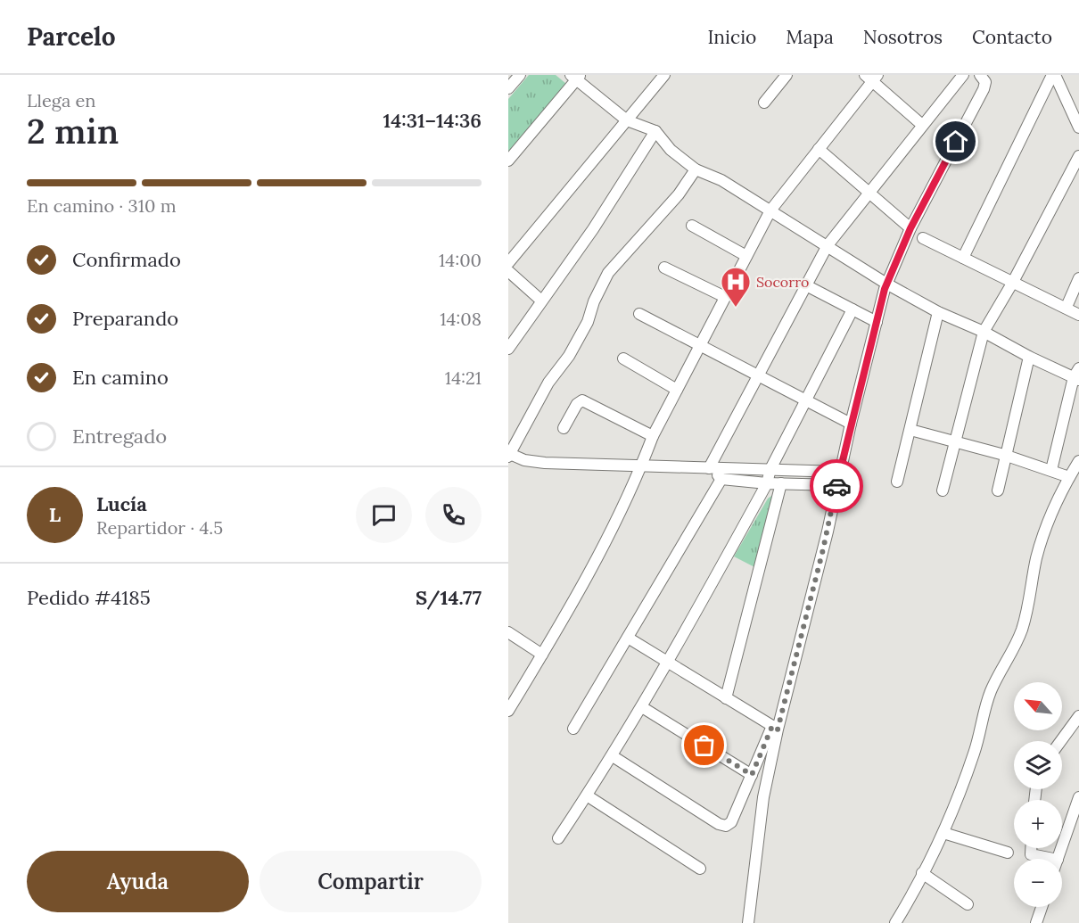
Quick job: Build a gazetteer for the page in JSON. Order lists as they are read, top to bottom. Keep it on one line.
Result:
{"places":{"hospital":["Socorro"]},"north":"top left","page":{"header":"Parcelo","nav":["Inicio","Mapa","Nosotros","Contacto"],"heading":["2 min","Llega en","14:31–14:36"],"panel":["Lucía","Repartidor · 4.5","Pedido #4185","S/14.77"],"bar":"En camino · 310 m","list":[["Confirmado","14:00"],["Preparando","14:08"],["En camino","14:21"],"Entregado"],"round":"L","map_buttons":["+","−"],"buttons":["Ayuda","Compartir"]}}
